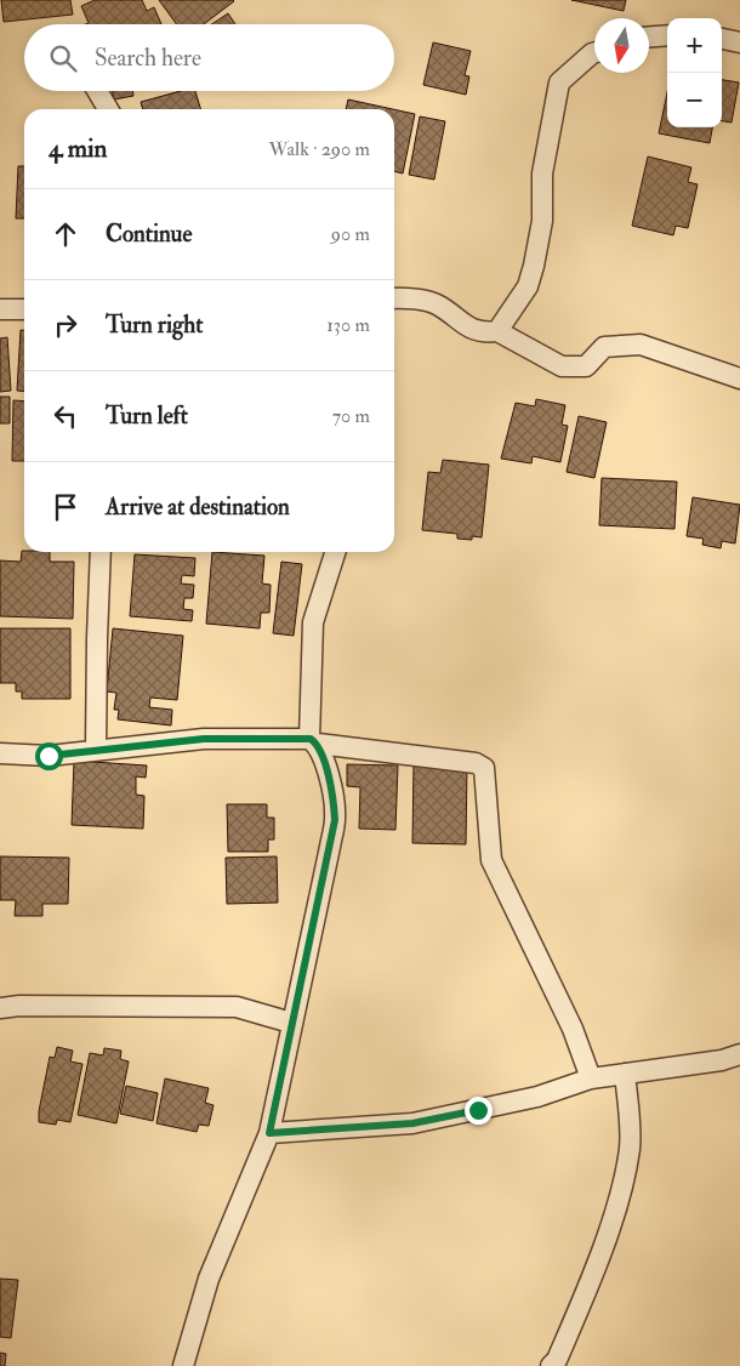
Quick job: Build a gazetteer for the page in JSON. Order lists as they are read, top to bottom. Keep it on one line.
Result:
{"north":"bottom","page":{"map_buttons":["+","−"],"search":"Search here","heading":["4 min","Walk · 290 m"],"list":[["Continue","90 m"],["Turn right","130 m"],["Turn left","70 m"],"Arrive at destination"]}}
